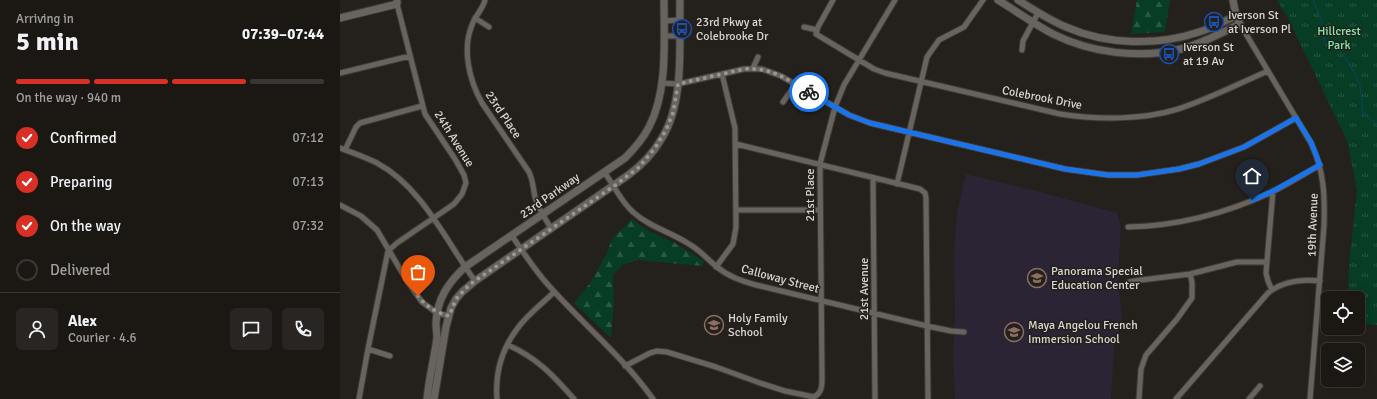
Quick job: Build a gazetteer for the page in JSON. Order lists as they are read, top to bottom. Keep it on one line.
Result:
{"streets":{"street":["Colebrook Drive","23rd Place","24th Avenue","21st Place","23rd Parkway","19th Avenue","Calloway Street","21st Avenue"]},"crossings":[["Colebrook Drive","21st Place"],["Colebrook Drive","19th Avenue"],["23rd Place","23rd Parkway"],["21st Place","Calloway Street"],["23rd Parkway","Calloway Street"],["Calloway Street","21st Avenue"]],"parks":["Hillcrest Park"],"places":{"bus stop":["Iverson St at Iverson Pl","23rd Pkwy at Colebrooke Dr","Iverson St at 19 Av"],"school or university":["Panorama Special Education Center","Holy Family School","Maya Angelou French Immersion School"]},"page":{"heading":["5 min","Arriving in","07:39–07:44"],"panel":["Alex","Courier · 4.6"],"bar":"On the way · 940 m","list":[["Confirmed","07:12"],["Preparing","07:13"],["On the way","07:32"],"Delivered"]}}
